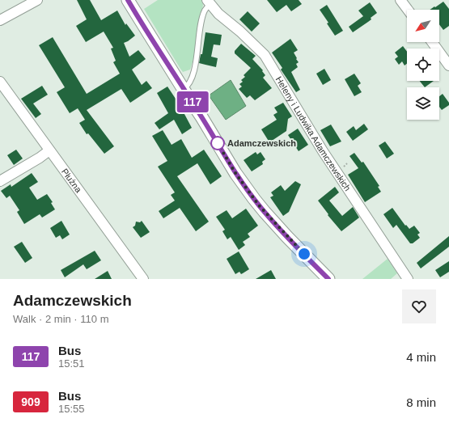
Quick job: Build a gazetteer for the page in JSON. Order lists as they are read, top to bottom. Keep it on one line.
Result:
{"streets":{"street":["Heleny i Ludwika Adamczewskich","Płużna"]},"places":["Adamczewskich"],"lines":["bus line 117"],"north":"bottom left","page":{"on_map":"117","heading":["Adamczewskich","Walk · 2 min · 110 m"],"list":[{"mark":"117","name":"Bus","note":"15:51","value":"4 min"},{"mark":"909","name":"Bus","note":"15:55","value":"8 min"}]}}
